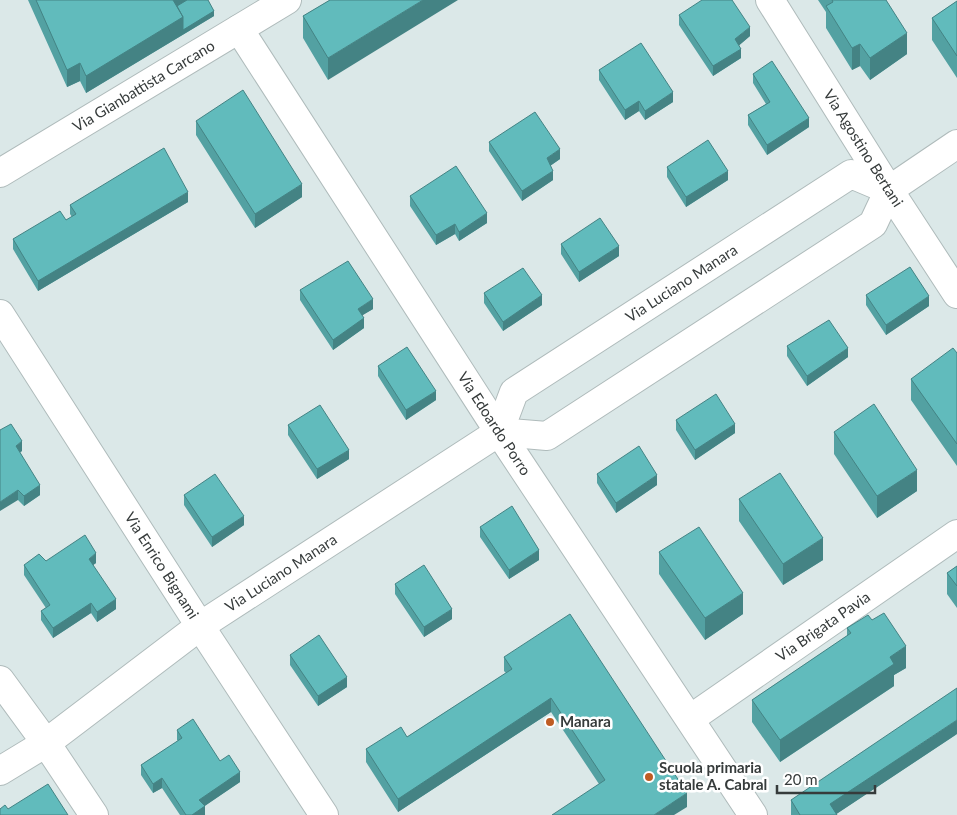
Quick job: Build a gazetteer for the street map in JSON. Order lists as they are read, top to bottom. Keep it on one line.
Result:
{"streets":{"street":["Via Gianbattista Carcano","Via Agostino Bertani","Via Luciano Manara","Via Edoardo Porro","Via Enrico Bignami","Via Brigata Pavia"]},"crossings":[["Via Gianbattista Carcano","Via Edoardo Porro"],["Via Agostino Bertani","Via Luciano Manara"],["Via Luciano Manara","Via Edoardo Porro"],["Via Luciano Manara","Via Enrico Bignami"],["Via Edoardo Porro","Via Brigata Pavia"]],"places":["Manara","Scuola primaria statale A. Cabral"],"scale_bar":"20 m"}
